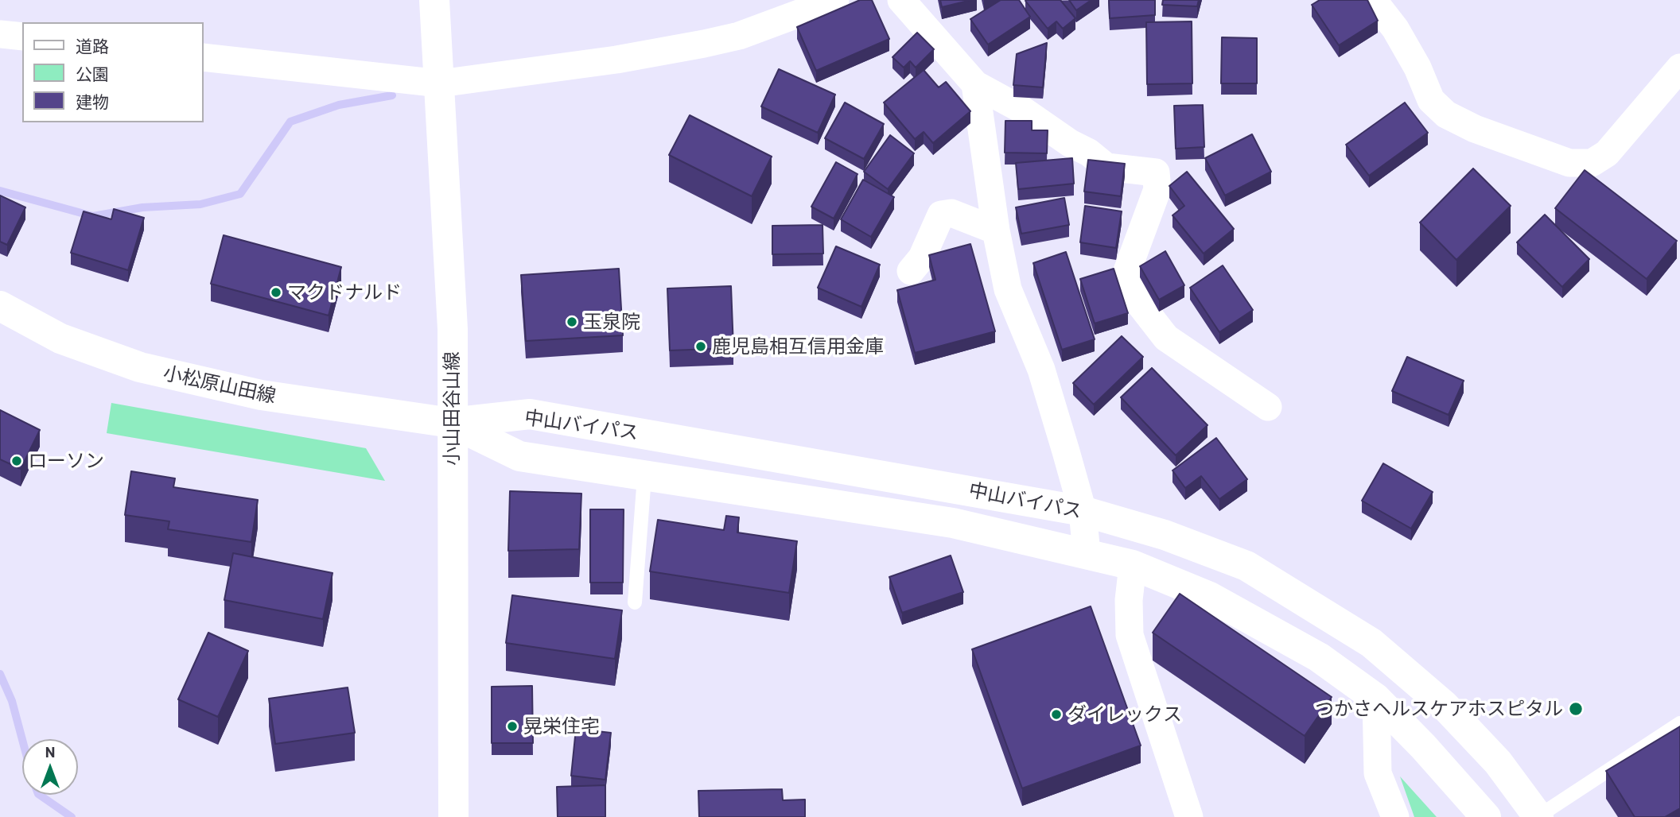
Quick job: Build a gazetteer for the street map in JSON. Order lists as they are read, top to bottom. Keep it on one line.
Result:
{"streets":{"street":["小松原山田線","小山田谷山線","中山バイパス"]},"crossings":[["小松原山田線","小山田谷山線"],["小松原山田線","中山バイパス"],["小山田谷山線","中山バイパス"]],"places":["マクドナルド","玉泉院","鹿児島相互信用金庫","ローソン","つかさヘルスケアホスピタル","ダイレックス","晃栄住宅"],"legend":["道路","公園","建物"],"north":"top"}
